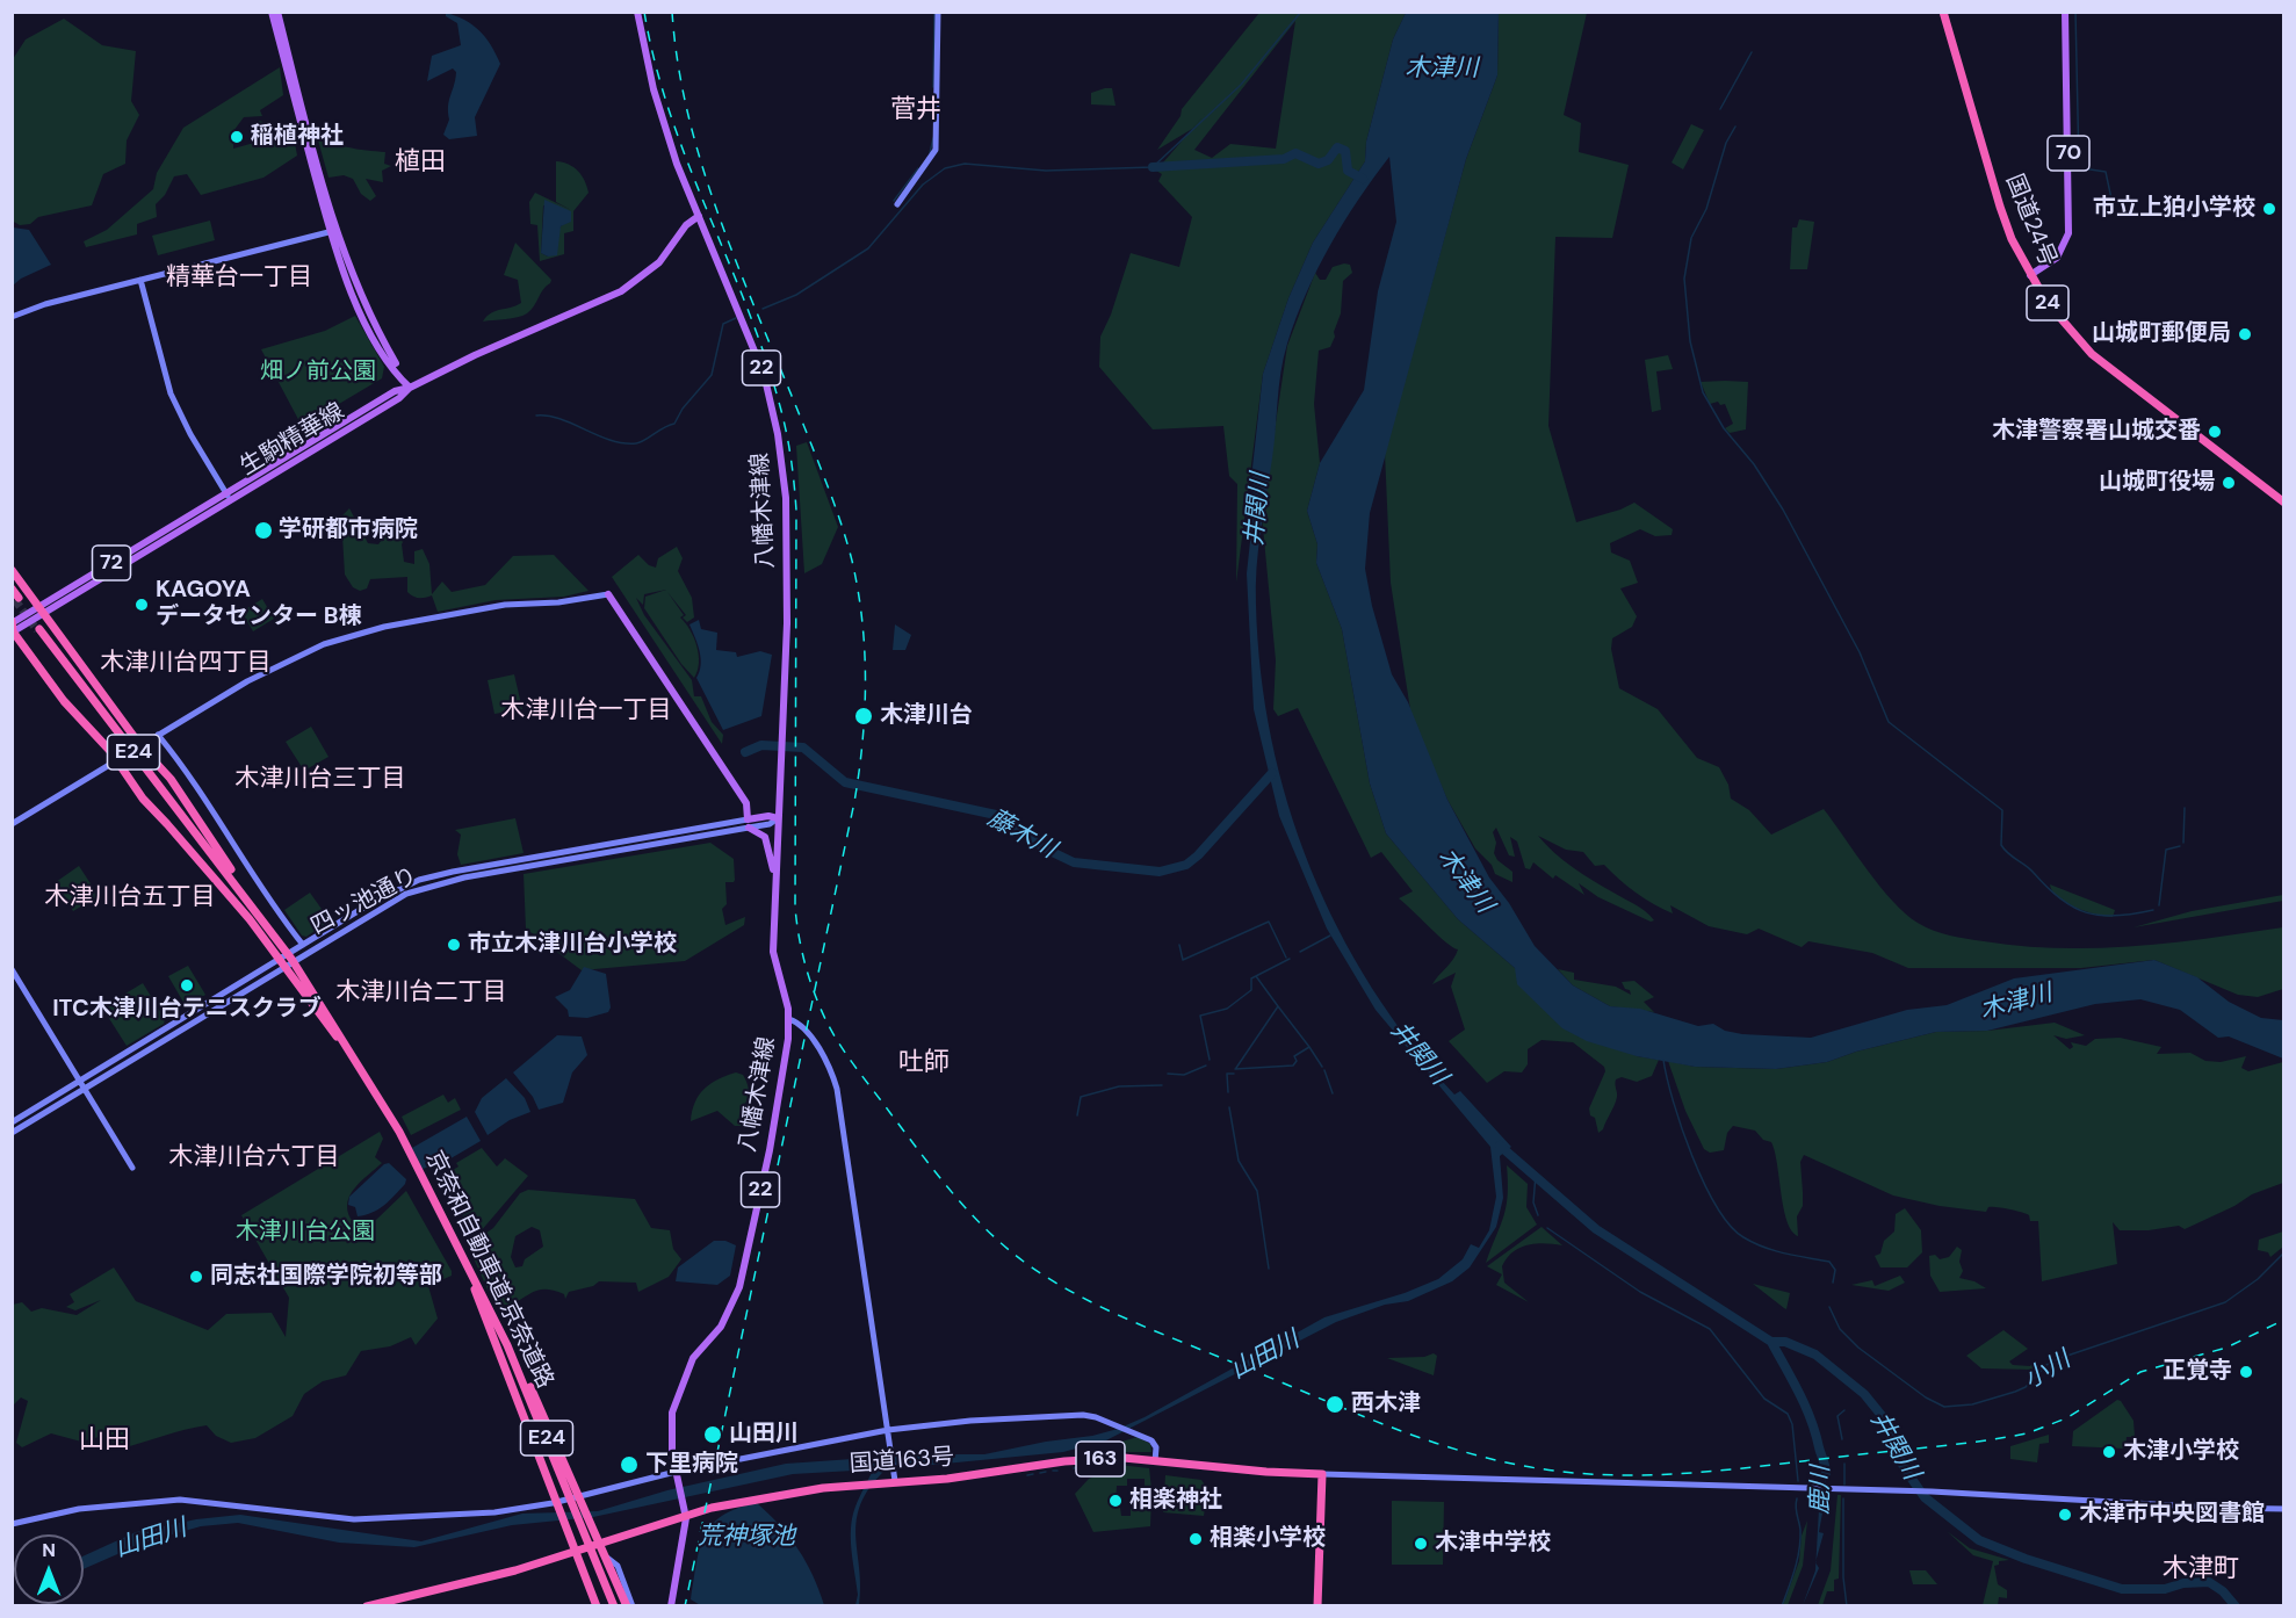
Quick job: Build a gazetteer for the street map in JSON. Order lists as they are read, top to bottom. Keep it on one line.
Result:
{"streets":{"highway":["国道24号","24","E24","京奈和自動車道;京奈道路","163","国道163号"],"main road":["70","22","生駒精華線","八幡木津線","72"],"street":["四ッ池通り"]},"crossings":[["70","国道24号"]],"districts":["菅井","植田","精華台一丁目","木津川台四丁目","木津川台一丁目","木津川台三丁目","木津川台五丁目","木津川台二丁目","吐師","木津川台六丁目","山田","木津町"],"water":["木津川","井関川","藤木川","山田川","小川","鹿川","荒神塚池"],"parks":["畑ノ前公園","木津川台公園"],"places":["稲植神社","市立上狛小学校","山城町郵便局","木津警察署山城交番","山城町役場","学研都市病院","KAGOYA データセンター B棟","木津川台","市立木津川台小学校","ITC木津川台テニスクラブ","同志社国際学院初等部","正覚寺","西木津","山田川","木津小学校","下里病院","相楽神社","木津市中央図書館","相楽小学校","木津中学校"],"north":"top"}
